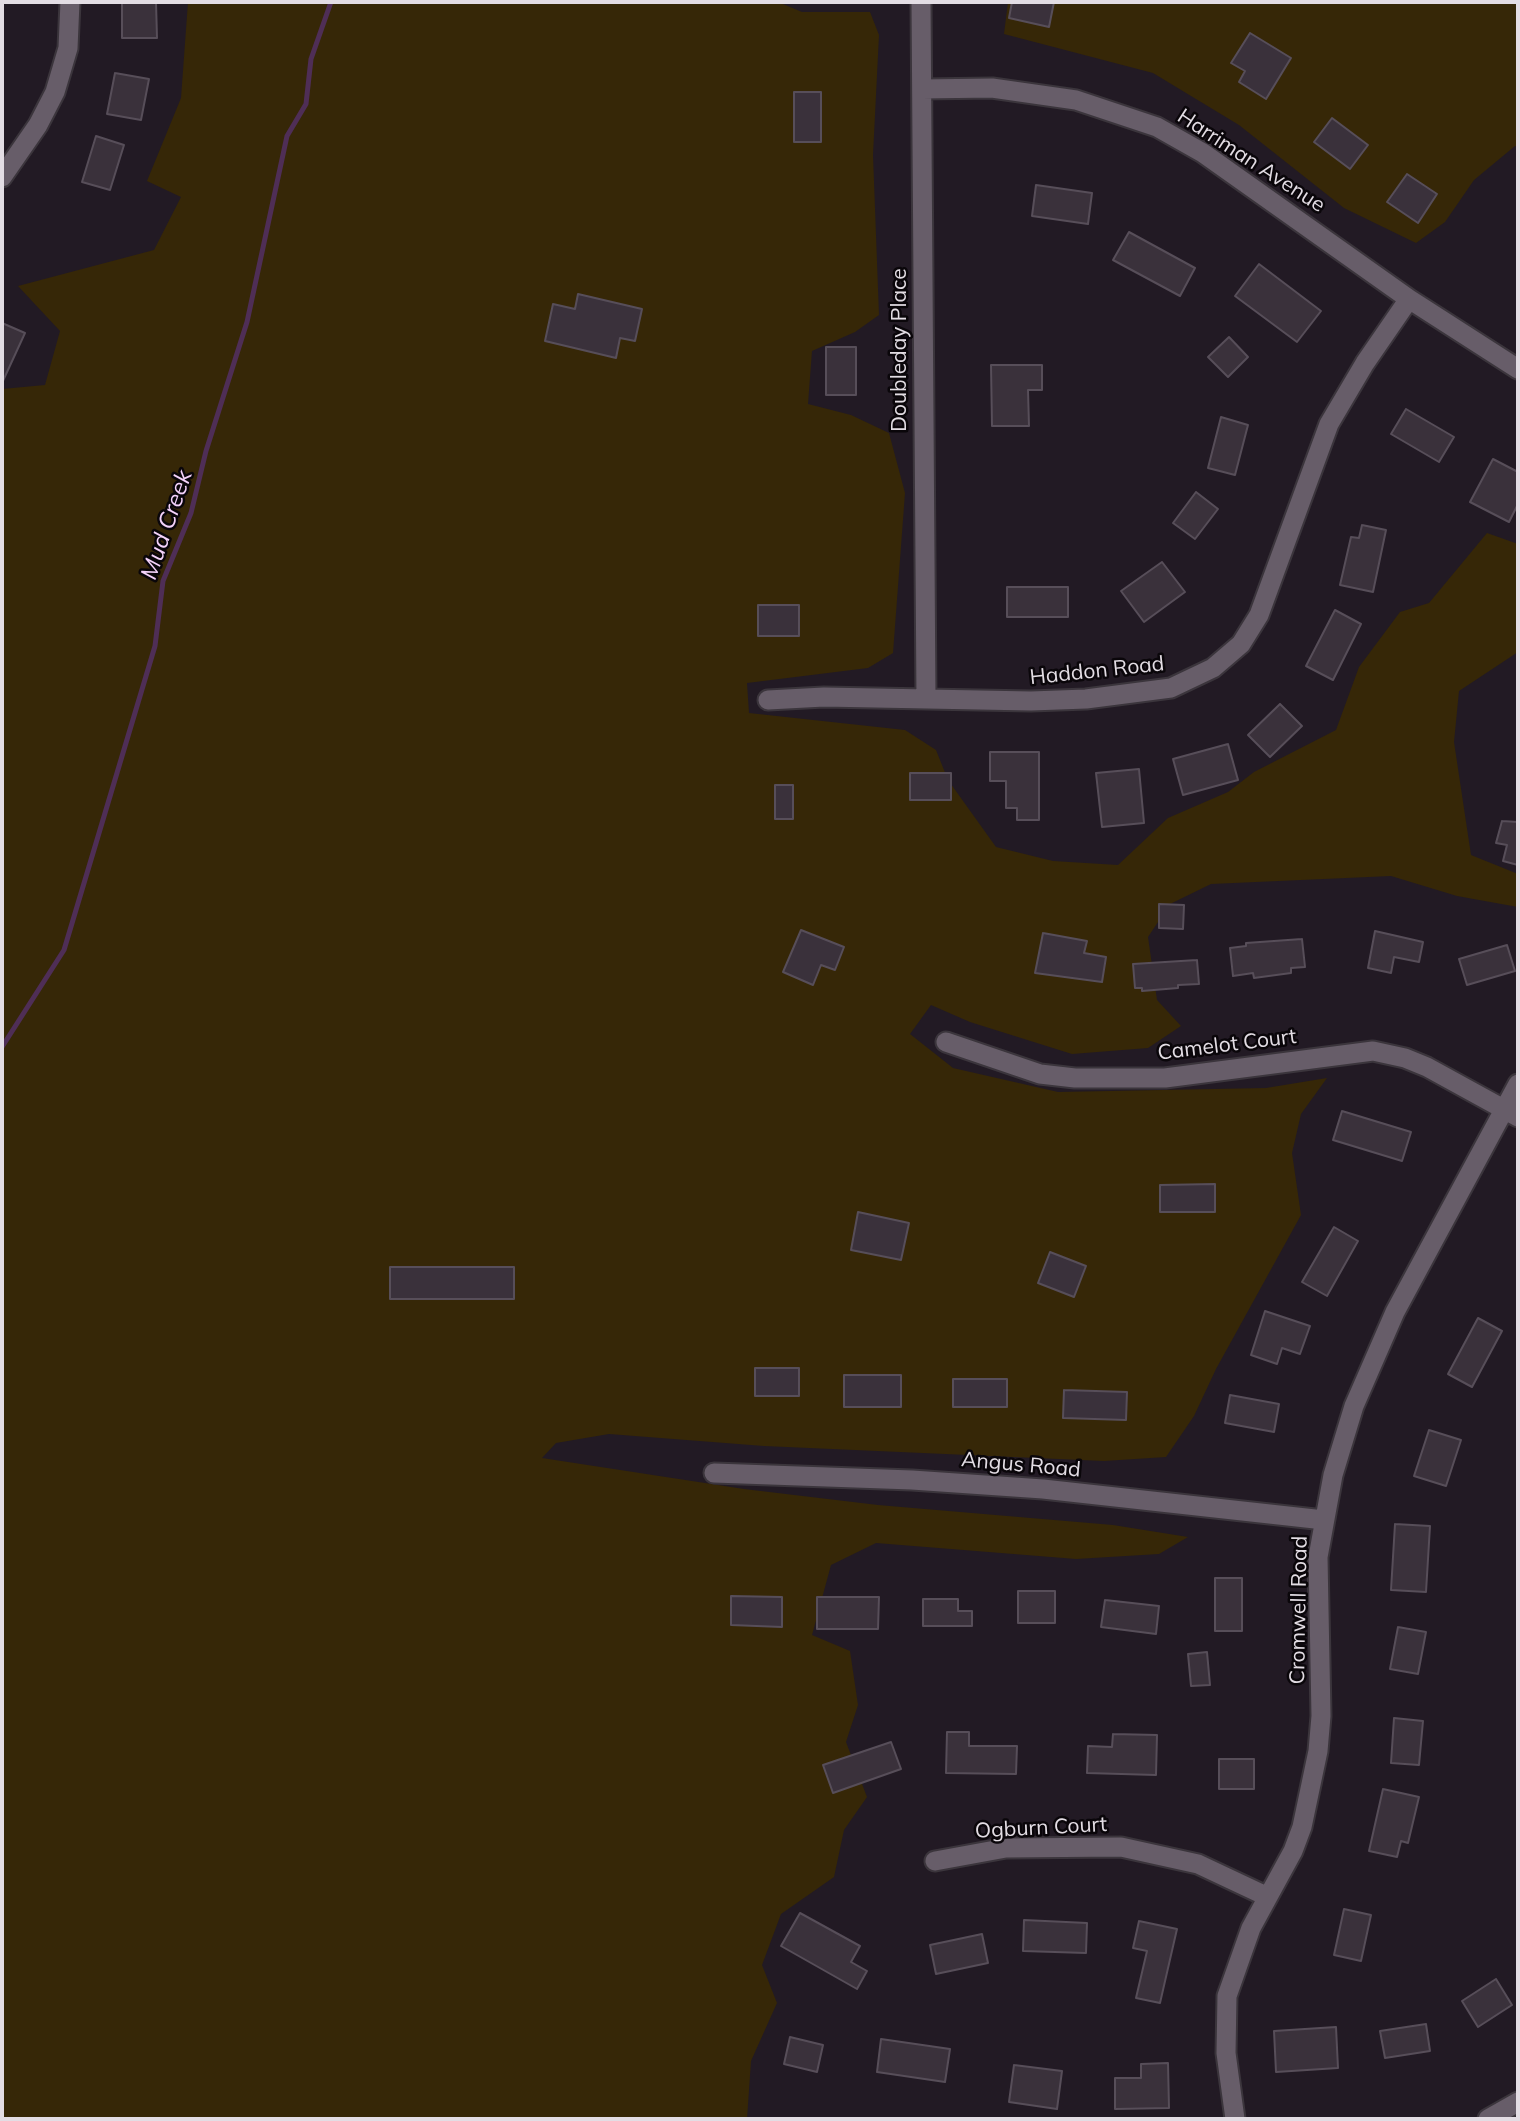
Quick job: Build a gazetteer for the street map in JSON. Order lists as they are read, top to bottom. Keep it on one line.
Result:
{"streets":{"street":["Harriman Avenue","Doubleday Place","Haddon Road","Camelot Court","Angus Road","Cromwell Road","Ogburn Court"]},"crossings":[["Harriman Avenue","Doubleday Place"],["Harriman Avenue","Haddon Road"],["Doubleday Place","Haddon Road"],["Camelot Court","Cromwell Road"],["Angus Road","Cromwell Road"],["Cromwell Road","Ogburn Court"]],"water":["Mud Creek"]}
